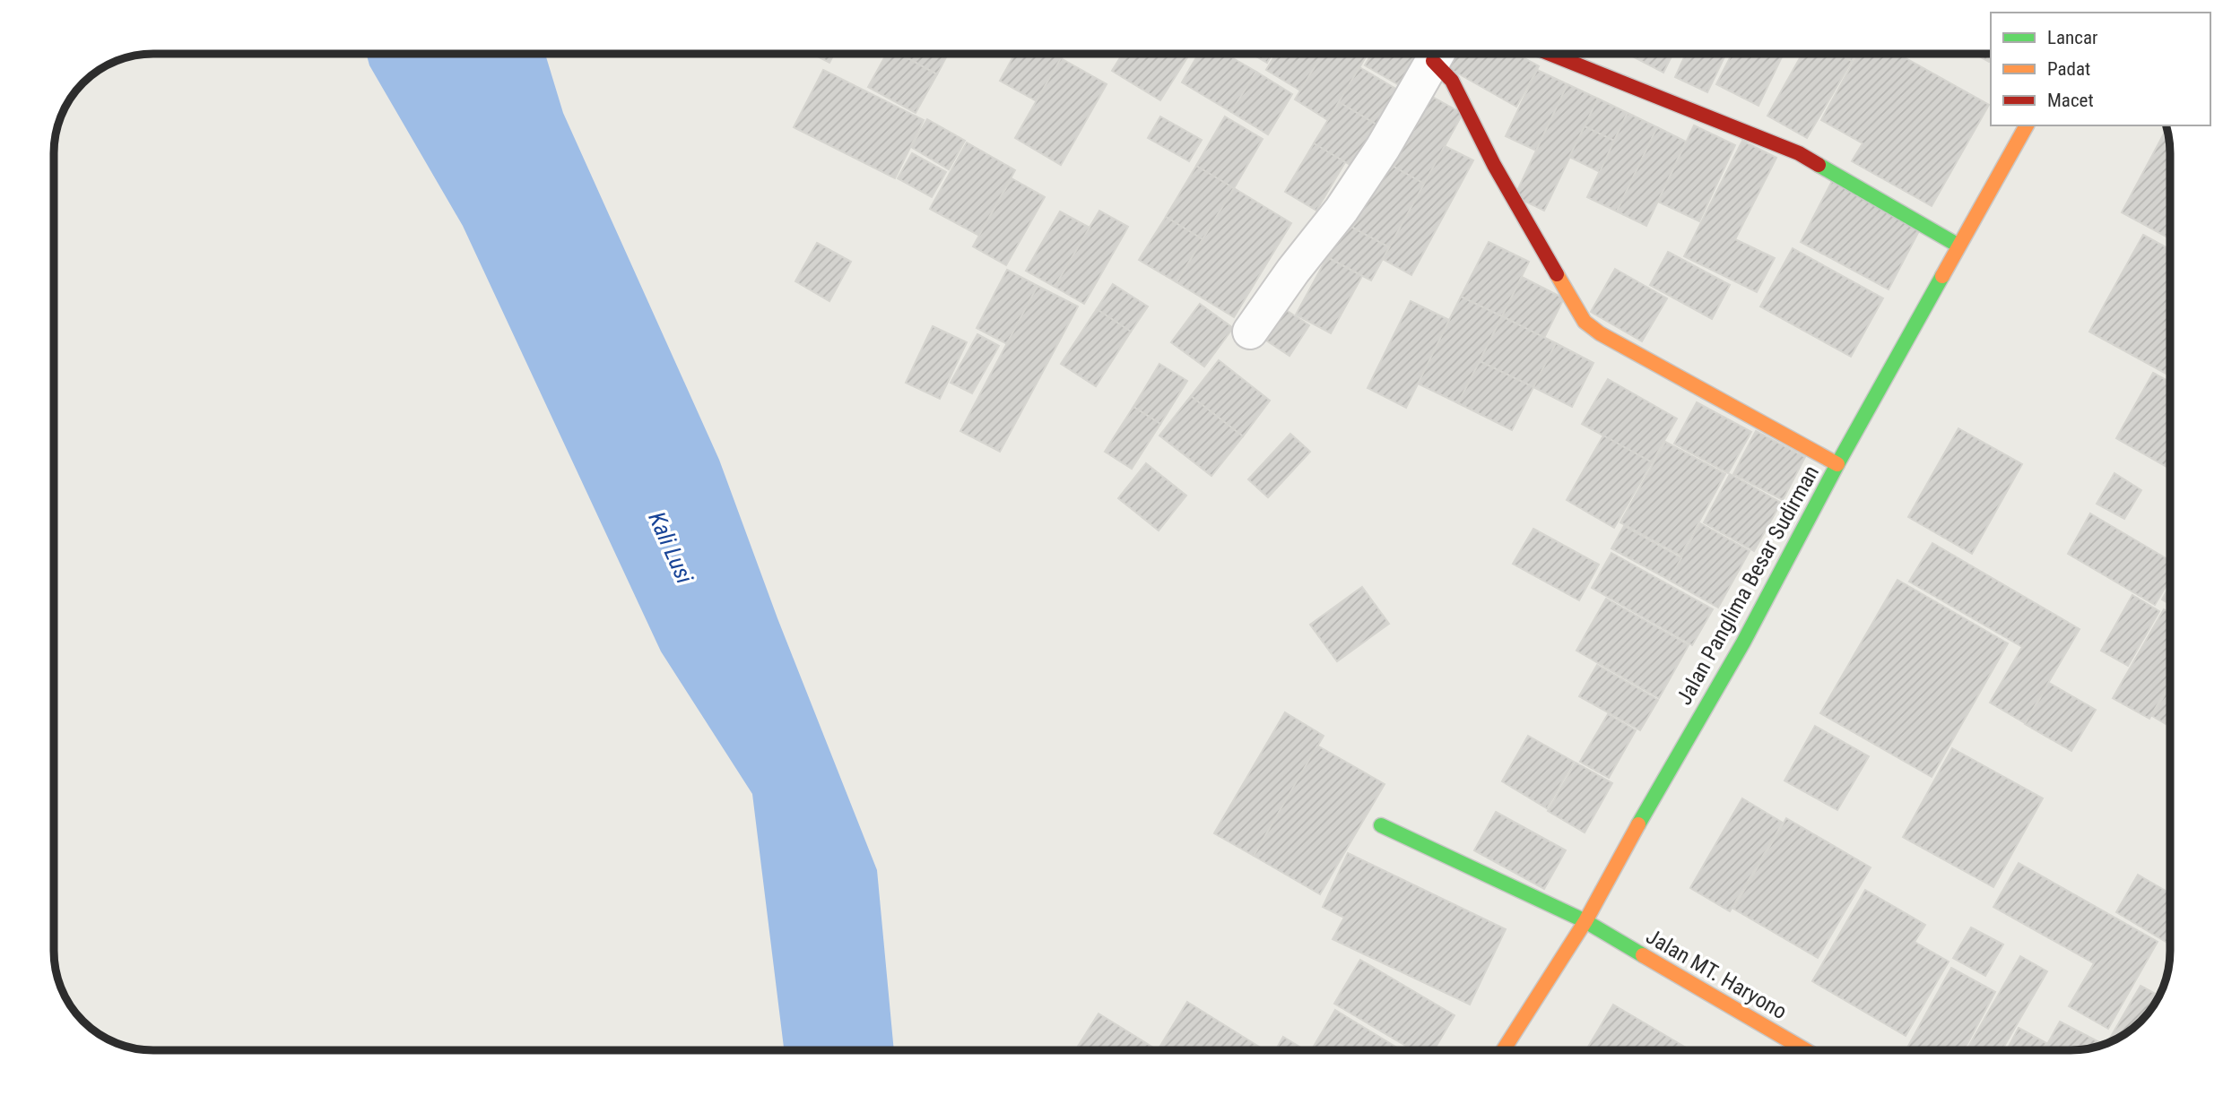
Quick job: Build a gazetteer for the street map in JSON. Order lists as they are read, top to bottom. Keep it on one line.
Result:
{"streets":{"main road":["Jalan Panglima Besar Sudirman","Jalan MT. Haryono"]},"crossings":[["Jalan Panglima Besar Sudirman","Jalan MT. Haryono"]],"water":["Kali Lusi"],"legend":["Lancar","Padat","Macet"]}
